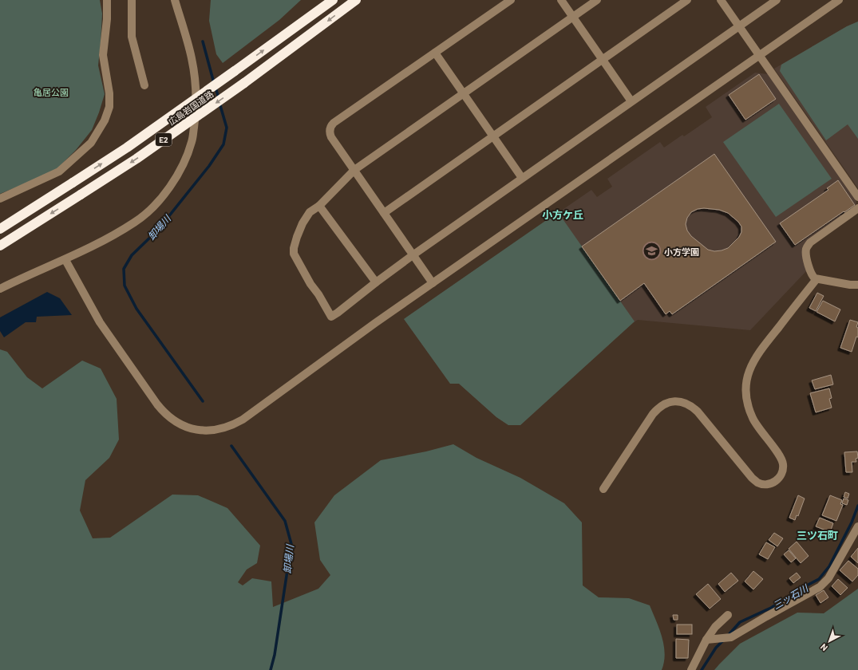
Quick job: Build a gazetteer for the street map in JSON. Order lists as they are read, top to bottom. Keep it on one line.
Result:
{"streets":{"highway":["広島岩国道路","E2"]},"districts":["小方ケ丘","三ツ石町"],"water":["卸場川","三ッ石川"],"parks":["亀居公園"],"places":{"school or university":["小方学園"]},"north":"bottom left"}
